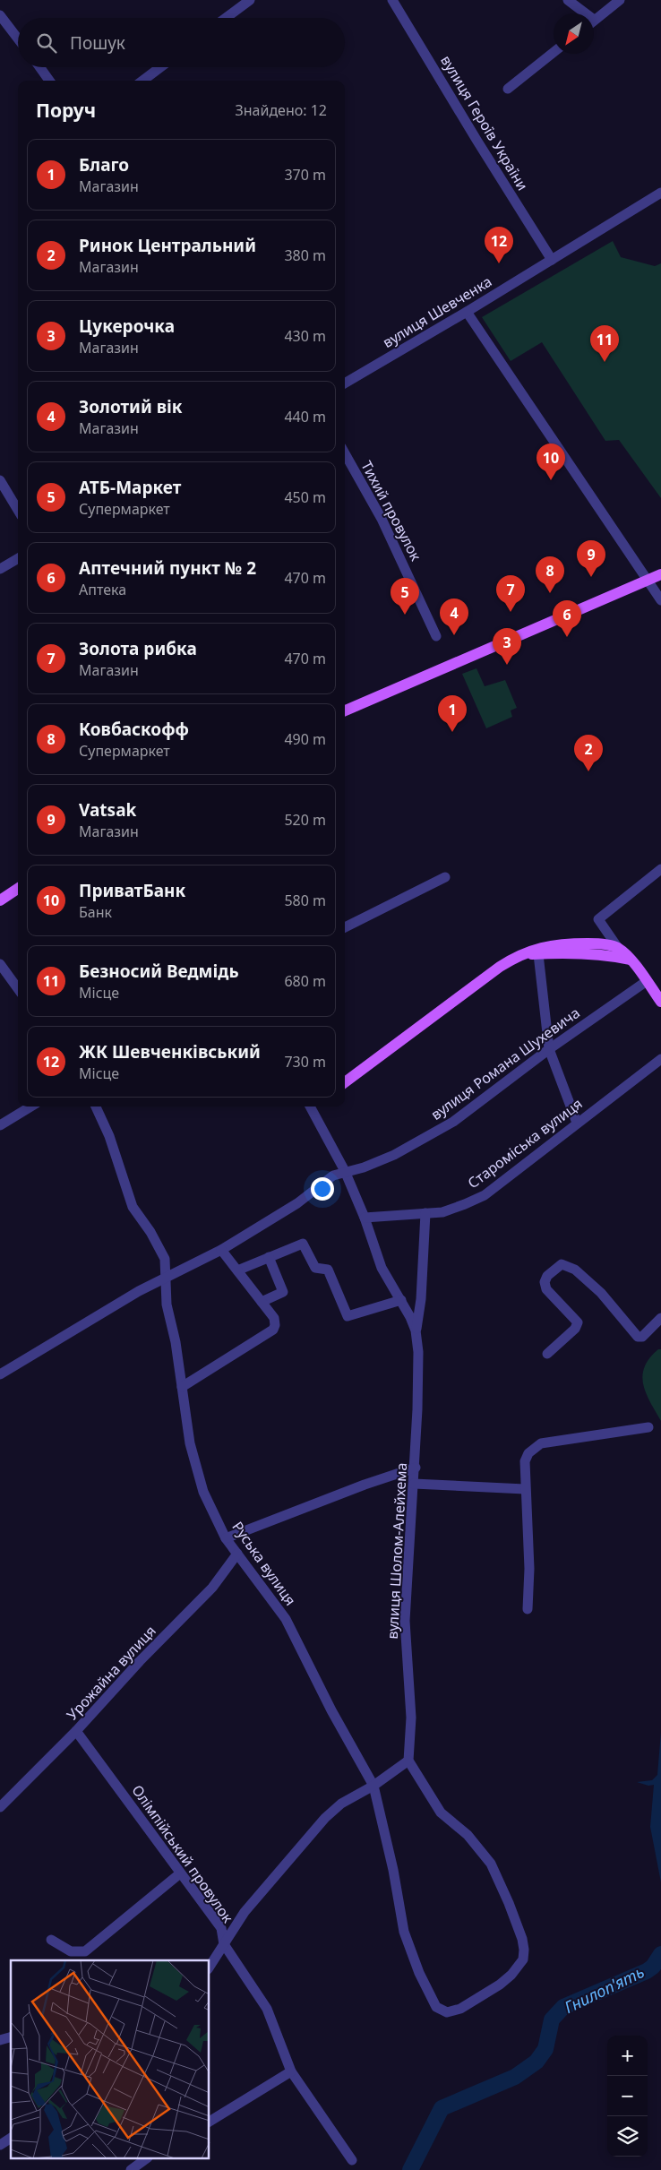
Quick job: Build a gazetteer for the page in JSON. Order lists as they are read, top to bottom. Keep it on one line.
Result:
{"streets":{"street":["вулиця Героїв України","вулиця Шевченка","Тихий провулок","вулиця Романа Шухевича","Староміська вулиця","вулиця Шолом-Алейхема","Руська вулиця","Урожайна вулиця","Олімпійський провулок"]},"crossings":[["вулиця Героїв України","вулиця Шевченка"],["вулиця Романа Шухевича","вулиця Шолом-Алейхема"],["вулиця Романа Шухевича","Руська вулиця"],["Староміська вулиця","вулиця Шолом-Алейхема"],["вулиця Шолом-Алейхема","Руська вулиця"],["Руська вулиця","Урожайна вулиця"],["Урожайна вулиця","Олімпійський провулок"]],"water":["Гнилоп'ять"],"north":"bottom left","page":{"search":"Пошук","heading":["Поруч","Знайдено: 12"],"list":[{"mark":"1","name":"Благо","note":"Магазин","value":"370 m"},{"mark":"2","name":"Ринок Центральний","note":"Магазин","value":"380 m"},{"mark":"3","name":"Цукерочка","note":"Магазин","value":"430 m"},{"mark":"4","name":"Золотий вік","note":"Магазин","value":"440 m"},{"mark":"5","name":"АТБ-Маркет","note":"Супермаркет","value":"450 m"},{"mark":"6","name":"Аптечний пункт № 2","note":"Аптека","value":"470 m"},{"mark":"7","name":"Золота рибка","note":"Магазин","value":"470 m"},{"mark":"8","name":"Ковбаскофф","note":"Супермаркет","value":"490 m"},{"mark":"9","name":"Vatsak","note":"Магазин","value":"520 m"},{"mark":"10","name":"ПриватБанк","note":"Банк","value":"580 m"},{"mark":"11","name":"Безносий Ведмідь","note":"Місце","value":"680 m"},{"mark":"12","name":"ЖК Шевченківський","note":"Місце","value":"730 m"}],"pins":["12","11","10","9","8","7","5","4","6","3","1","2"],"map_buttons":["+","−"]}}
